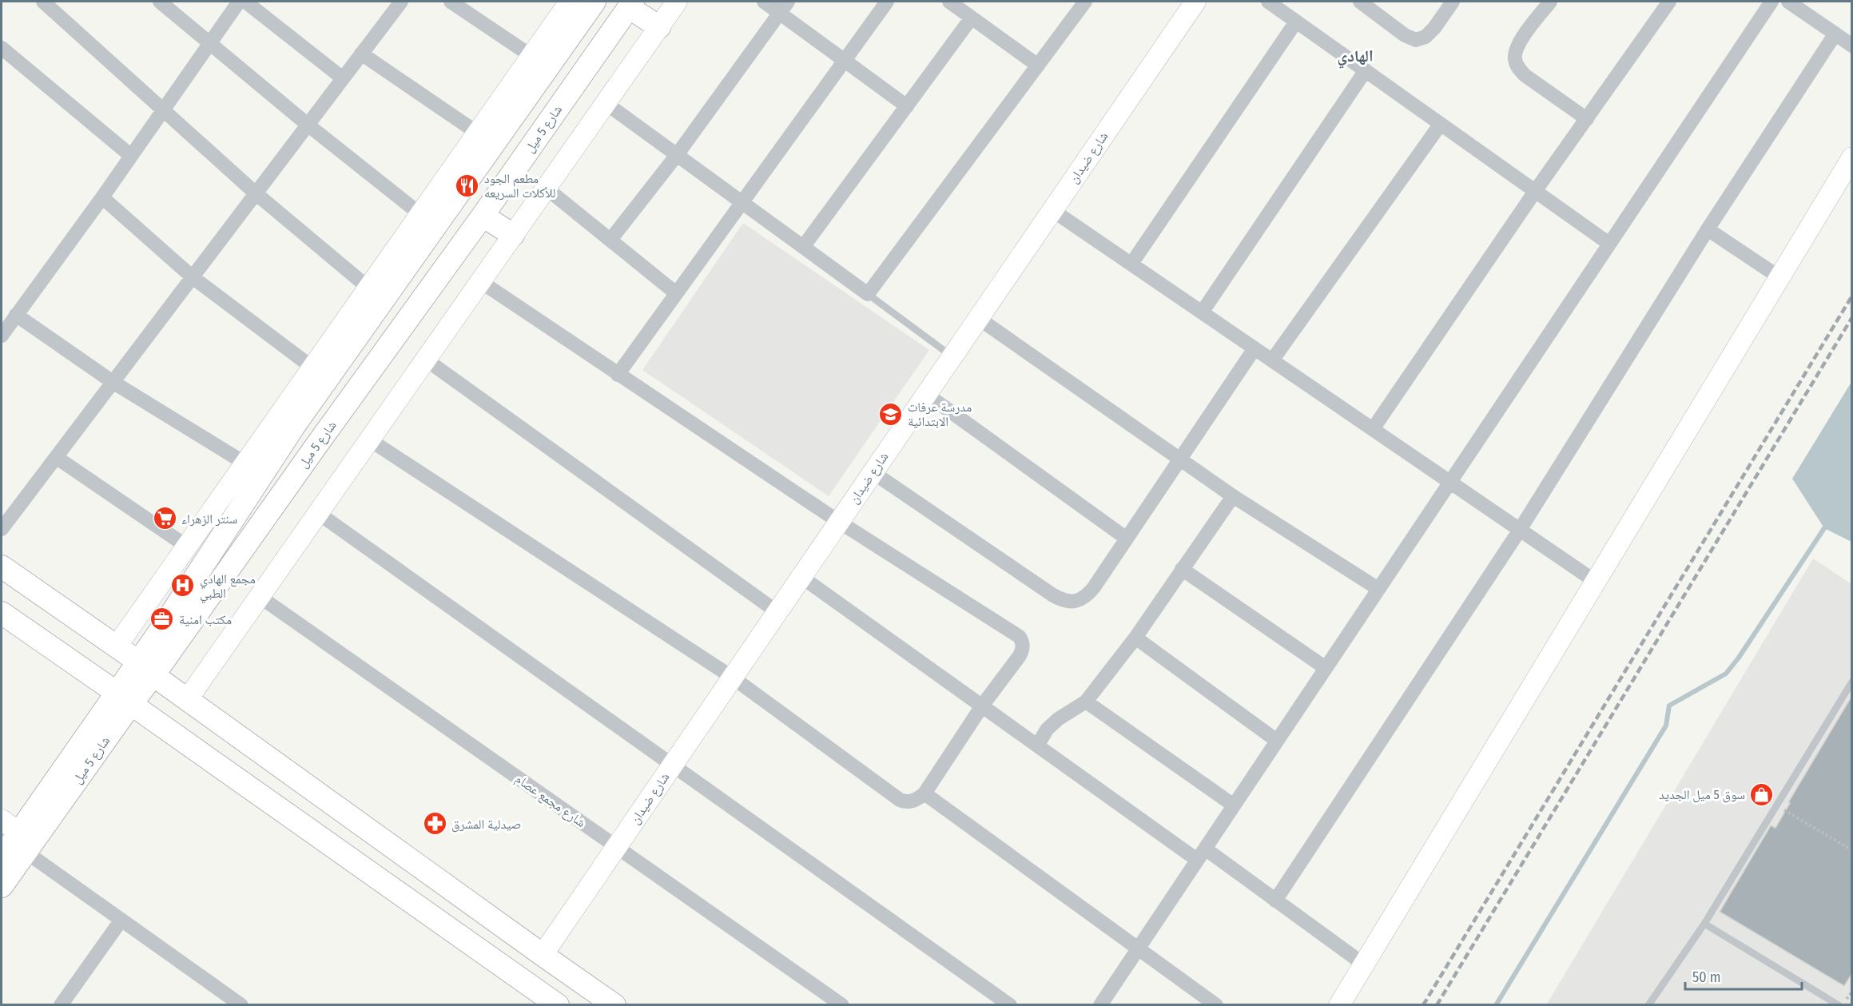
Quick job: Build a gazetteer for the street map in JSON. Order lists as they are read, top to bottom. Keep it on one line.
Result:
{"streets":{"main road":["شارع 5 ميل"],"street":["شارع ضيدان","شارع مجمع عصام"]},"crossings":[["شارع ضيدان","شارع مجمع عصام"]],"districts":["الهادي"],"places":{"restaurant":["مطعم الجود للأكلات السريعه"],"school or university":["مدرسة عرفات الابتدائية"],"supermarket":["سنتر الزهراء"],"hospital":["مجمع الهادي الطبي"],"office":["مكتب امنية"],"shop":["سوق 5 ميل الجديد"],"pharmacy":["صيدلية المشرق"]},"scale_bar":"50 m"}
